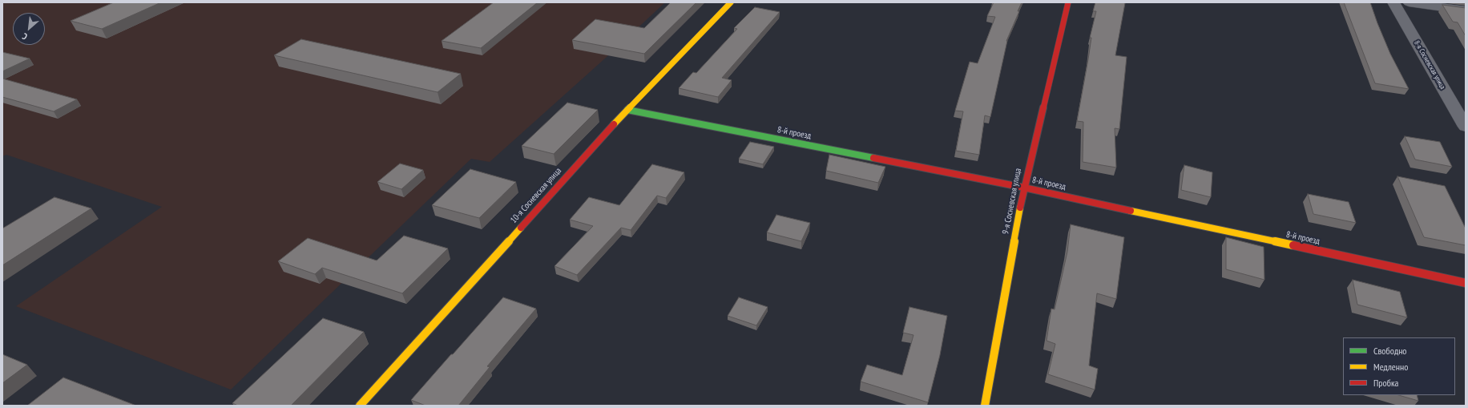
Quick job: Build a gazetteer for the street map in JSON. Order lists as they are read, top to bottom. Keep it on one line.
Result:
{"streets":{"street":["8-я Сосневская улица","8-й проезд","10-я Сосневская улица","9-я Сосневская улица"]},"crossings":[["8-й проезд","10-я Сосневская улица"],["8-й проезд","9-я Сосневская улица"]],"legend":["Свободно","Медленно","Пробка"],"north":"bottom left"}
